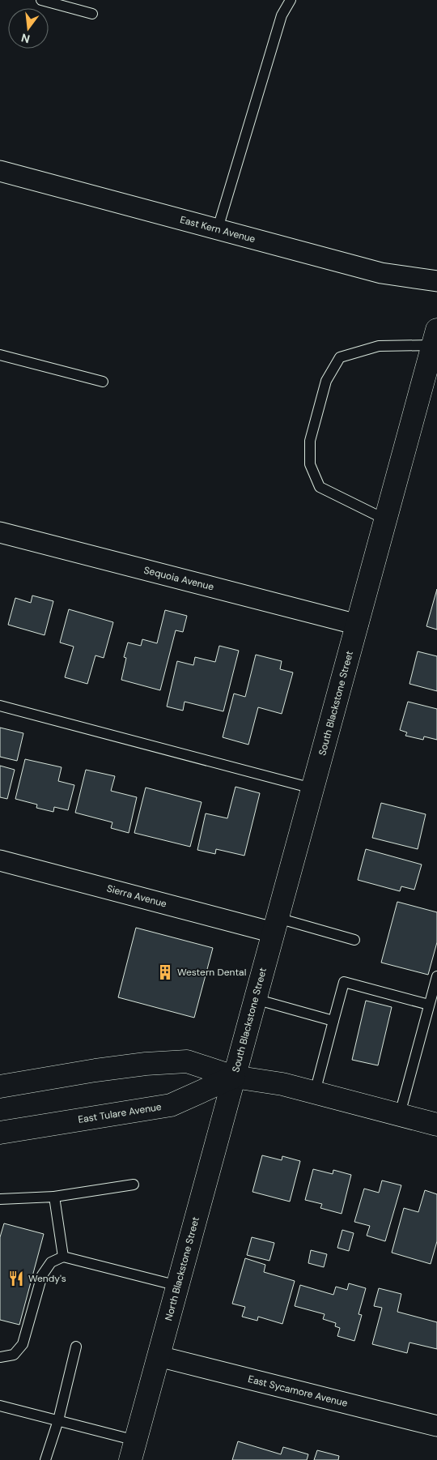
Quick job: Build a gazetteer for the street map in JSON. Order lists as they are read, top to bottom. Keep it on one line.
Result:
{"streets":{"main road":["South Blackstone Street","East Tulare Avenue","North Blackstone Street"],"street":["East Kern Avenue","Sequoia Avenue","Sierra Avenue","East Sycamore Avenue"]},"crossings":[["Sequoia Avenue","South Blackstone Street"],["South Blackstone Street","Sierra Avenue"],["South Blackstone Street","East Tulare Avenue"],["South Blackstone Street","North Blackstone Street"],["East Tulare Avenue","North Blackstone Street"],["North Blackstone Street","East Sycamore Avenue"]],"places":{"building":["Western Dental"],"restaurant":["Wendy's"]},"north":"bottom"}
